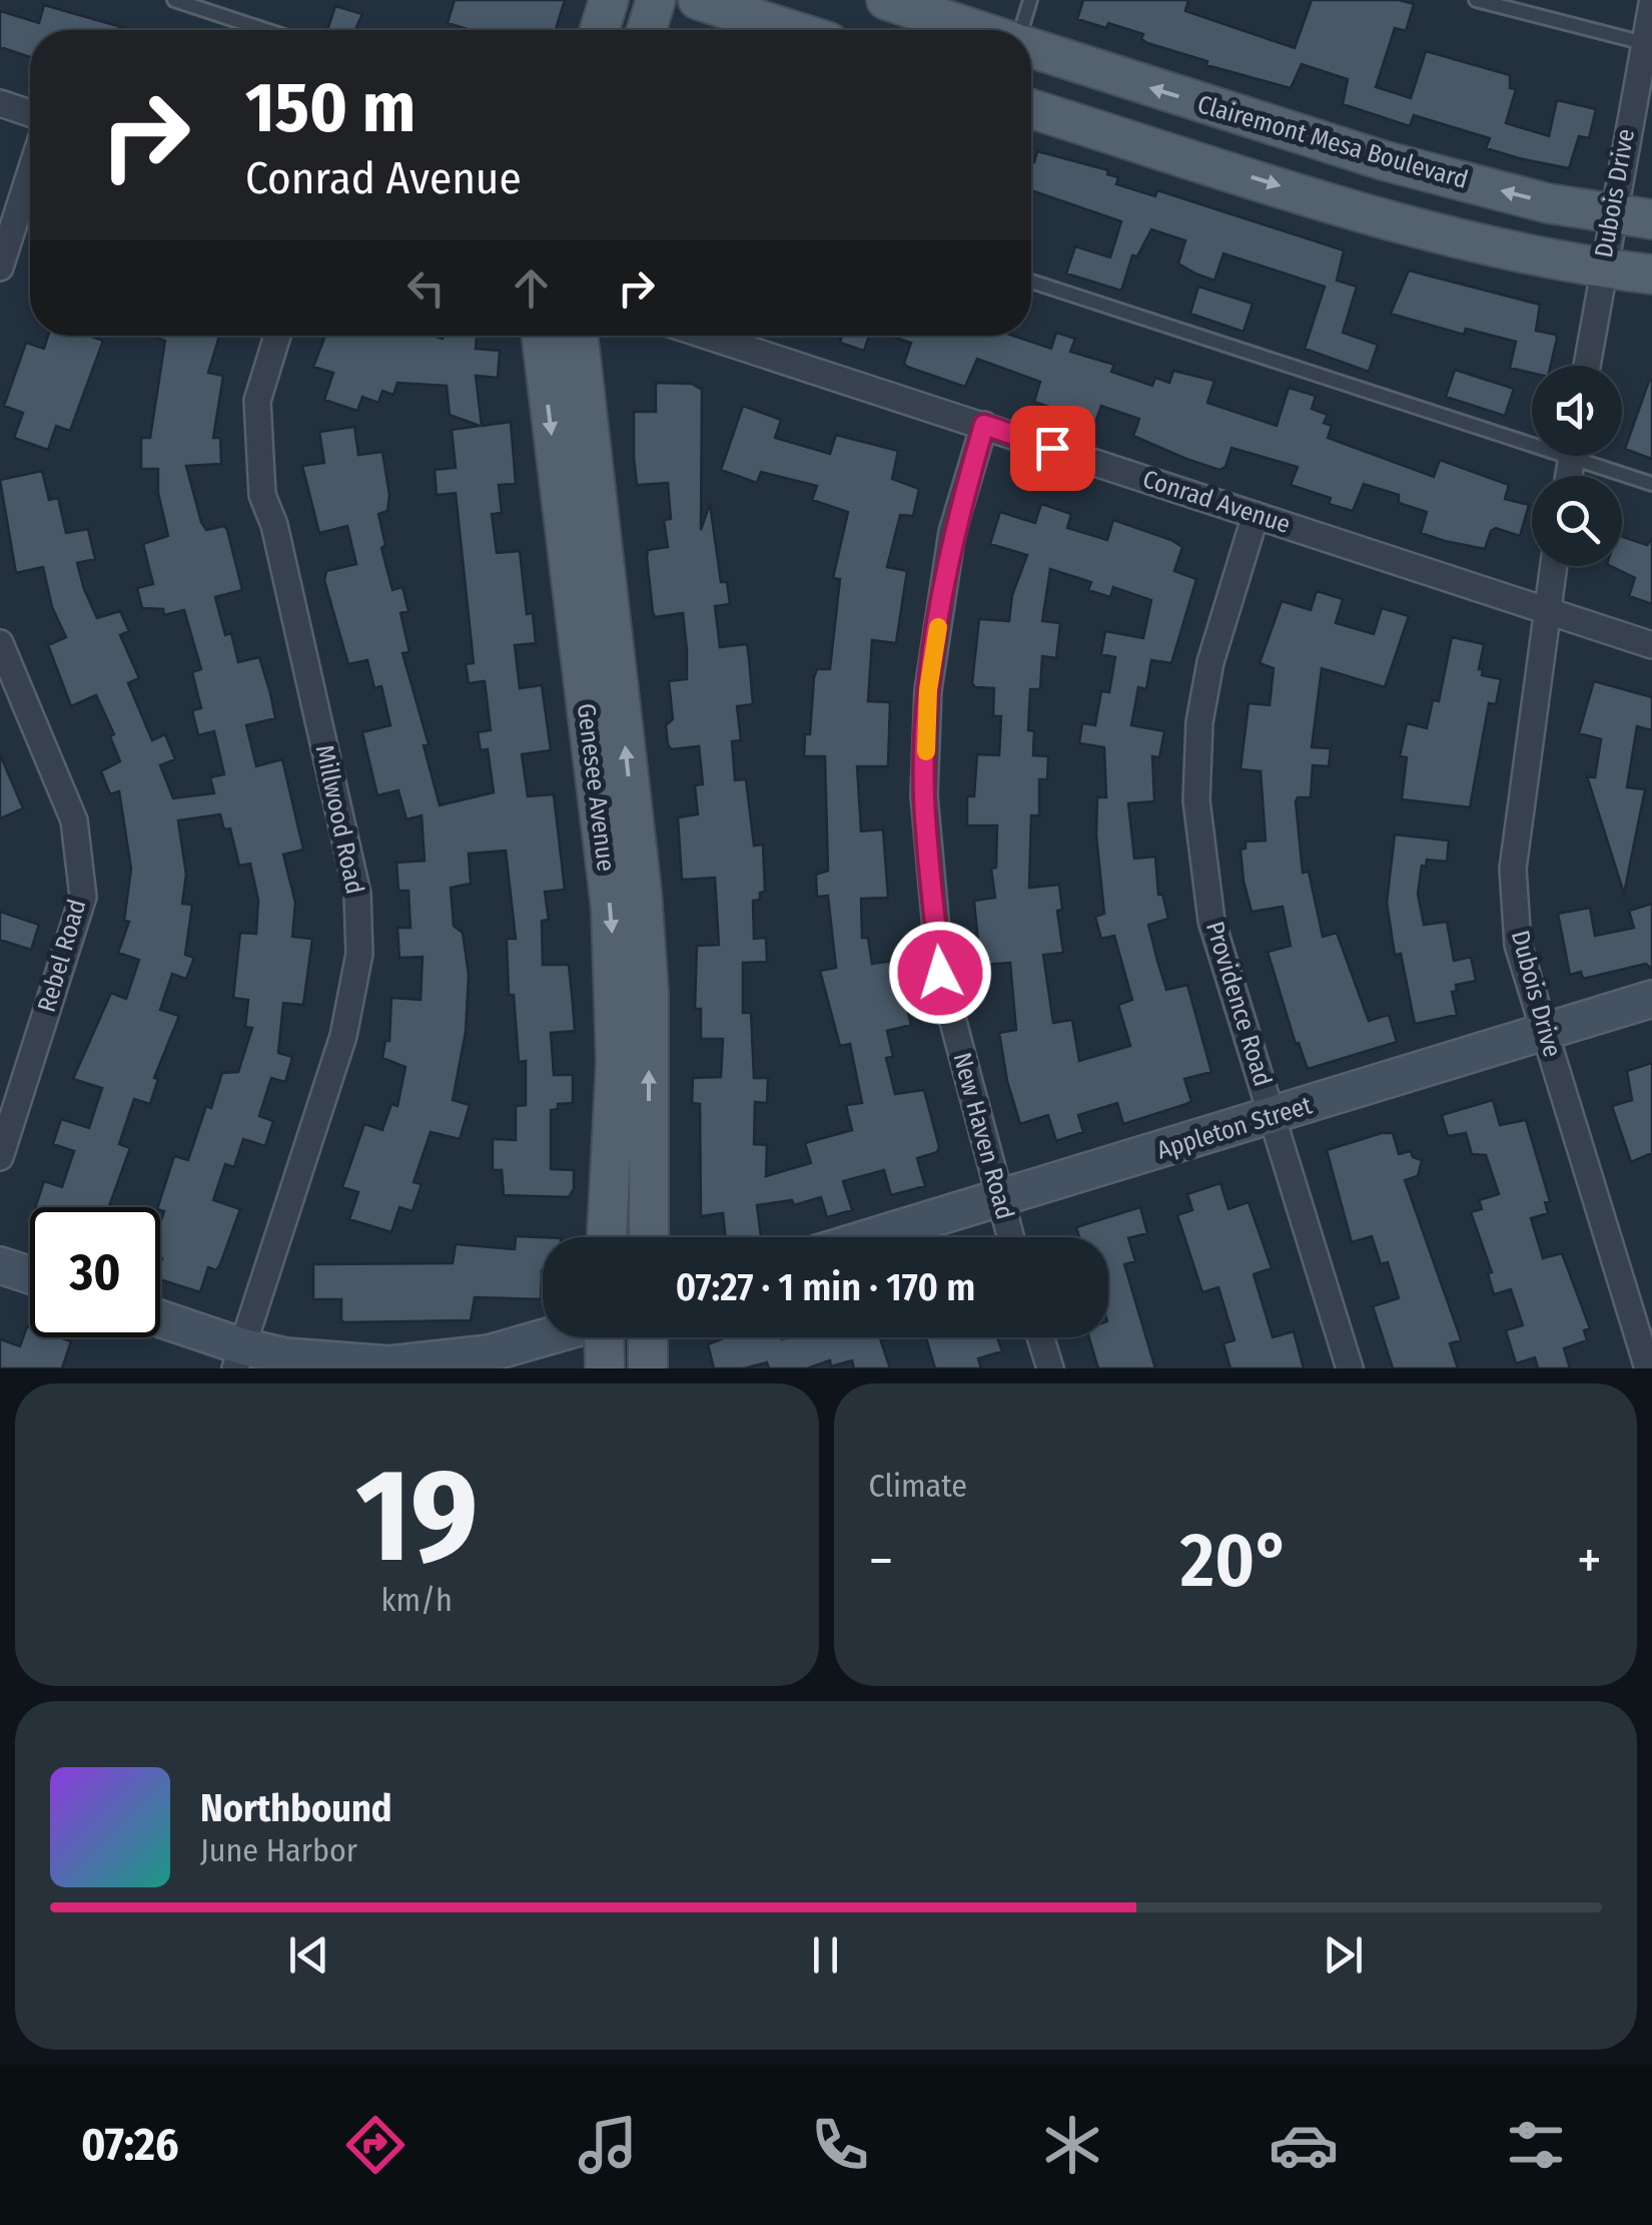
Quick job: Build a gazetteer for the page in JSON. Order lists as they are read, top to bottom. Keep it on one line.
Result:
{"streets":{"main road":["Clairemont Mesa Boulevard","Genesee Avenue"],"street":["Dubois Drive","Conrad Avenue","Millwood Road","Rebel Road","Providence Road","Appleton Street","New Haven Road"]},"crossings":[["Clairemont Mesa Boulevard","Dubois Drive"],["Dubois Drive","Conrad Avenue"],["Dubois Drive","Appleton Street"],["Conrad Avenue","Providence Road"],["Conrad Avenue","New Haven Road"],["Providence Road","Appleton Street"],["Appleton Street","New Haven Road"]],"page":{"turn":["150 m","Conrad Avenue"],"limit":"30","trip":"07:27 · 1 min · 170 m","tile":[["19","km/h"],"Climate"],"heat":["−","20°","+"],"song":["Northbound","June Harbor"],"tabs":"07:26"}}
